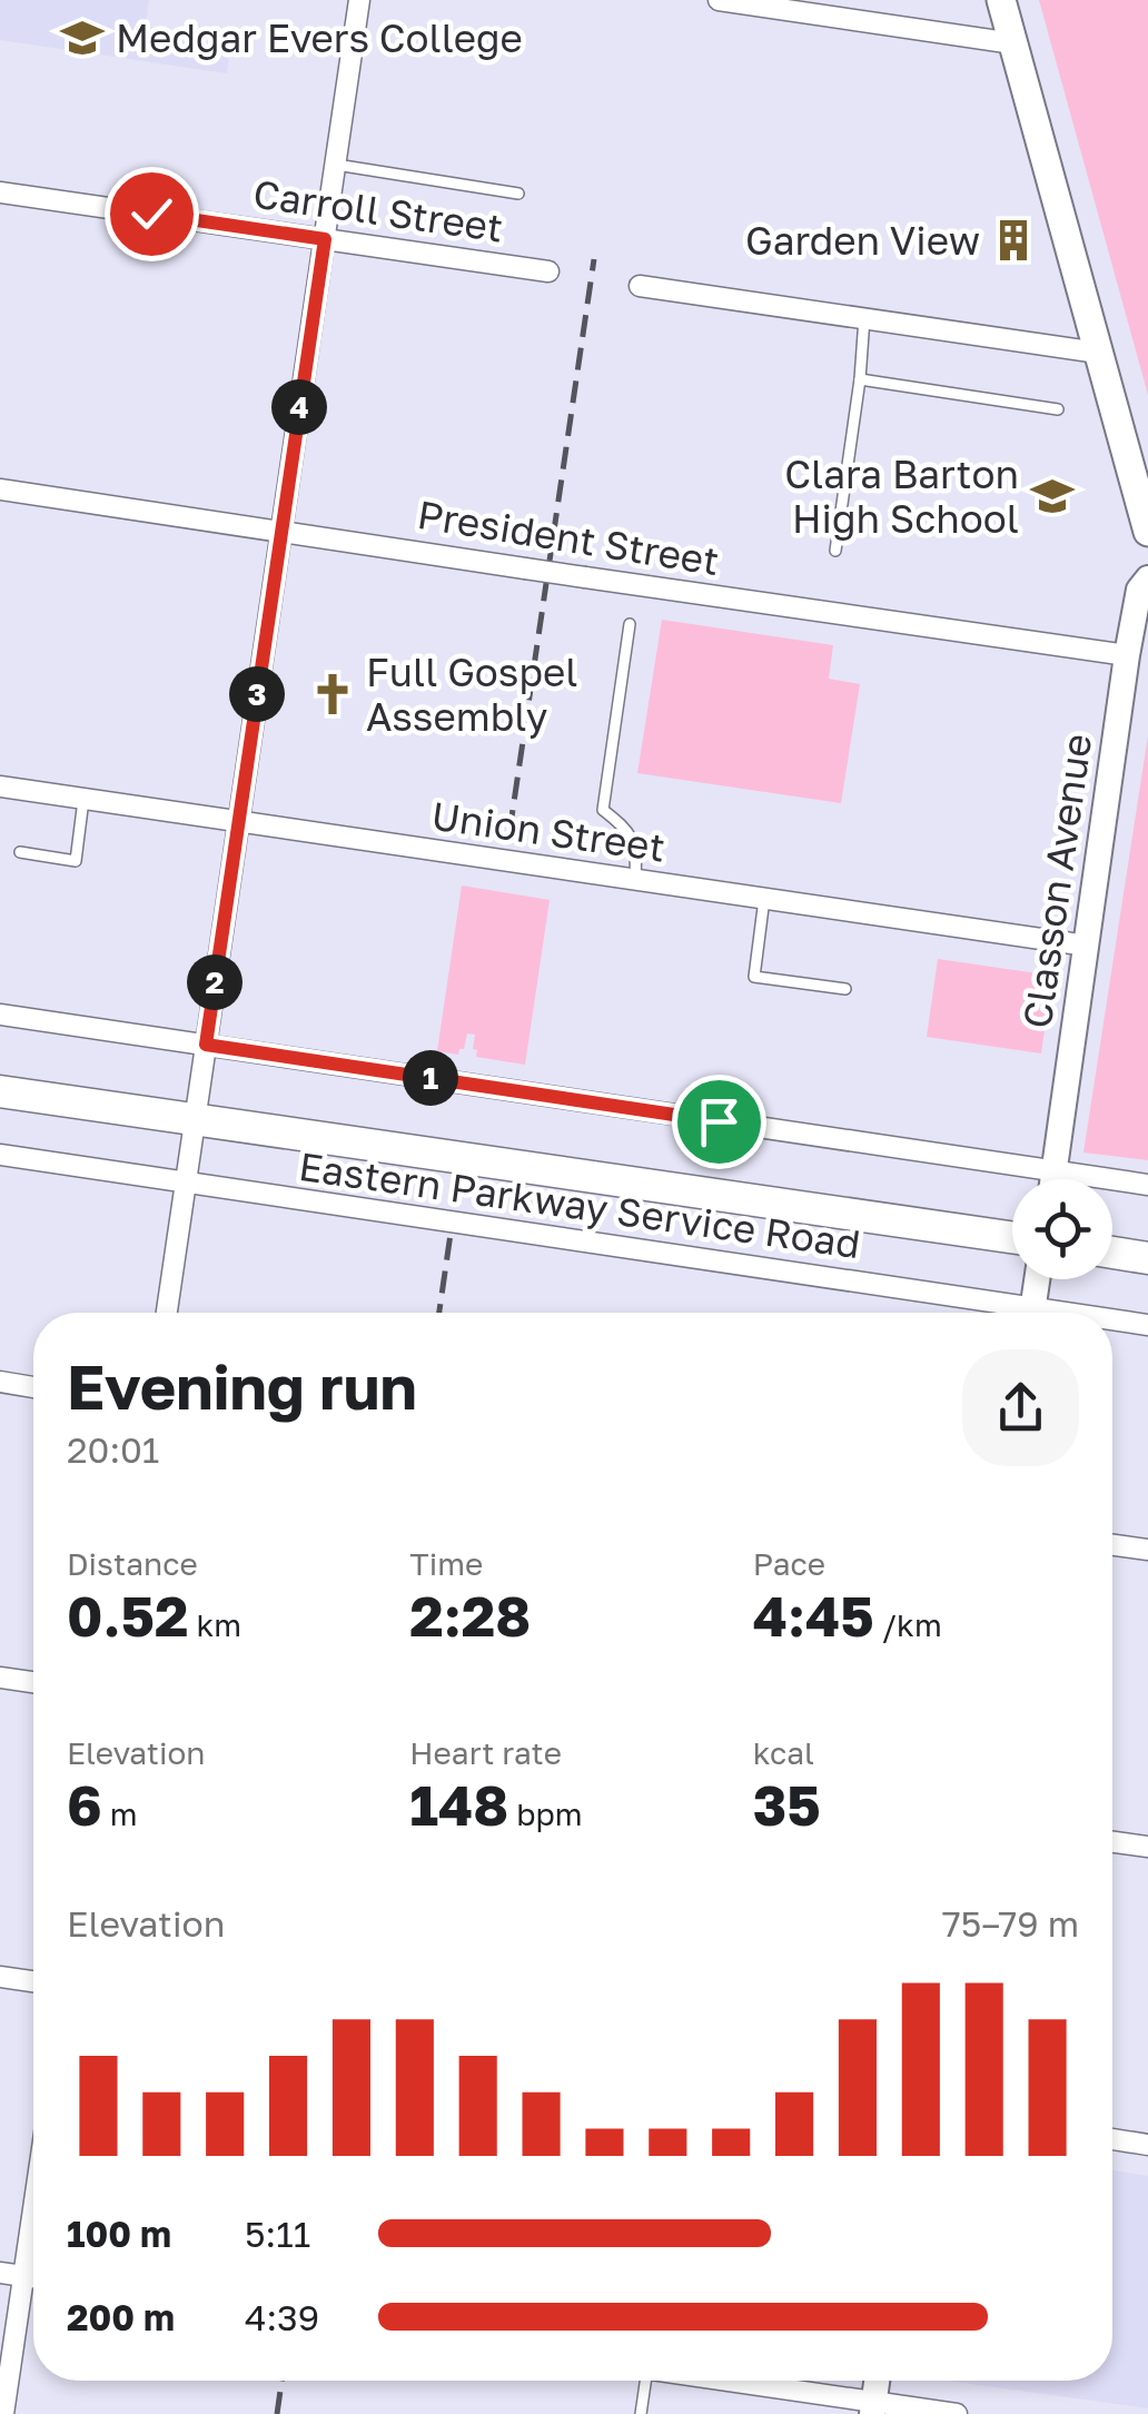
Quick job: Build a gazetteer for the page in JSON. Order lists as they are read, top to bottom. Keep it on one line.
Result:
{"streets":{"street":["Carroll Street","President Street","Union Street","Classon Avenue","Eastern Parkway Service Road"]},"crossings":[["President Street","Classon Avenue"],["Union Street","Classon Avenue"]],"places":{"school or university":["Medgar Evers College","Clara Barton High School"],"building":["Garden View"],"church":["Full Gospel Assembly"]},"page":{"pins":["4","3","2","1"],"heading":["Evening run","20:01"],"stats":[["Distance","0.52 km"],["Time","2:28"],["Pace","4:45 /km"],["Elevation","6 m"],["Heart rate","148 bpm"],["kcal","35"]],"chart":["Elevation","75–79 m"],"list":[{"name":"100 m","note":"5:11"},{"name":"200 m","note":"4:39"}]}}
